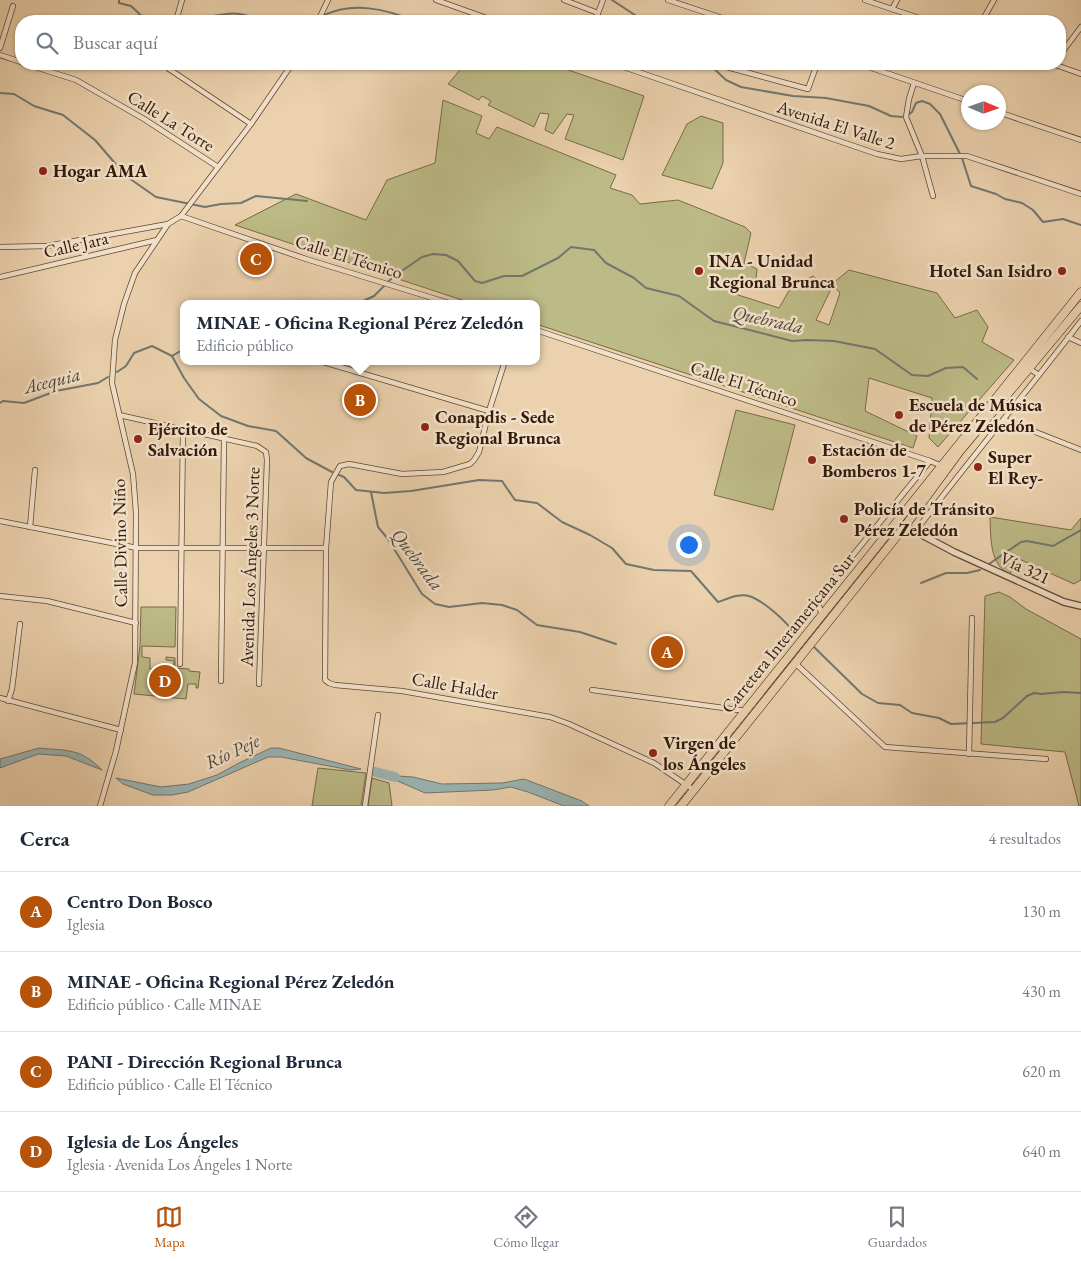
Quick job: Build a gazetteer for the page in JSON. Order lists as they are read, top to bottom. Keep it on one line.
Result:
{"streets":{"highway":["Carretera Interamericana Sur"],"street":["Calle La Torre","Avenida El Valle 2","Calle Jara","Calle El Técnico","Calle Divino Niño","Avenida Los Ángeles 3 Norte","Vía 321","Calle Halder"]},"crossings":[["Calle La Torre","Calle Divino Niño"],["Calle Jara","Calle Divino Niño"],["Calle El Técnico","Calle Divino Niño"],["Calle El Técnico","Carretera Interamericana Sur"],["Vía 321","Carretera Interamericana Sur"],["Carretera Interamericana Sur","Calle Halder"]],"water":["Quebrada","Acequia","Río Peje"],"places":["Hogar AMA","INA - Unidad Regional Brunca","Hotel San Isidro","Escuela de Música de Pérez Zeledón","Conapdis - Sede Regional Brunca","Ejército de Salvación","Estación de Bomberos 1-7","Super El Rey-","Policía de Tránsito Pérez Zeledón","Virgen de los Ángeles"],"north":"right","page":{"search":"Buscar aquí","pins":["C","B","A","D"],"popup":["MINAE - Oficina Regional Pérez Zeledón","Edificio público"],"heading":["Cerca","4 resultados"],"list":[{"mark":"A","name":"Centro Don Bosco","note":"Iglesia","value":"130 m"},{"mark":"B","name":"MINAE - Oficina Regional Pérez Zeledón","note":"Edificio público · Calle MINAE","value":"430 m"},{"mark":"C","name":"PANI - Dirección Regional Brunca","note":"Edificio público · Calle El Técnico","value":"620 m"},{"mark":"D","name":"Iglesia de Los Ángeles","note":"Iglesia · Avenida Los Ángeles 1 Norte","value":"640 m"}],"nav":["Mapa","Cómo llegar","Guardados"]}}
